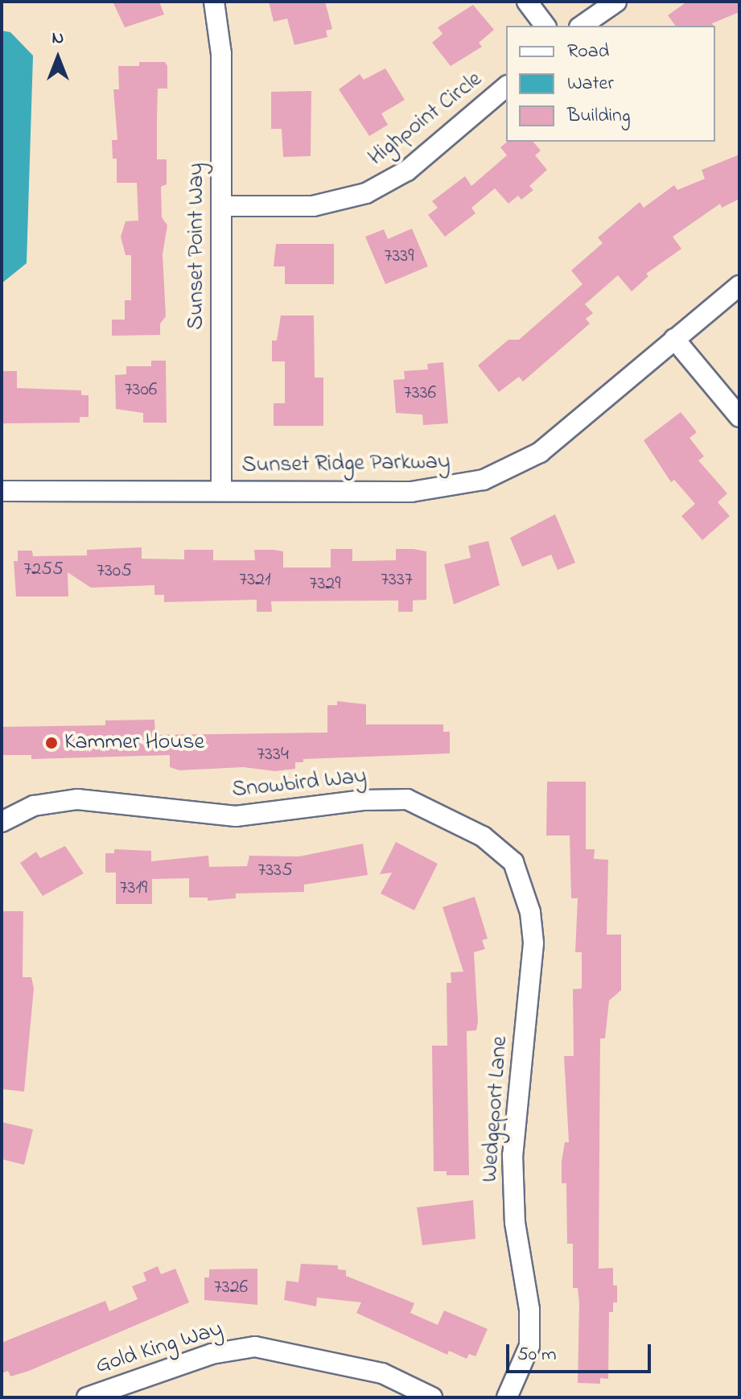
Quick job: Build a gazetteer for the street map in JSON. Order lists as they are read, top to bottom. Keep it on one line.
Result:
{"streets":{"street":["Highpoint Circle","Sunset Point Way","Sunset Ridge Parkway","Snowbird Way","Wedgeport Lane","Gold King Way"]},"crossings":[["Highpoint Circle","Sunset Point Way"],["Sunset Point Way","Sunset Ridge Parkway"],["Snowbird Way","Wedgeport Lane"]],"places":["Kammer House"],"house_numbers":["7339","7306","7336","7255","7305","7321","7337","7329","7334","7335","7319","7326"],"legend":["Road","Water","Building"],"scale_bar":"50 m","north":"top"}
